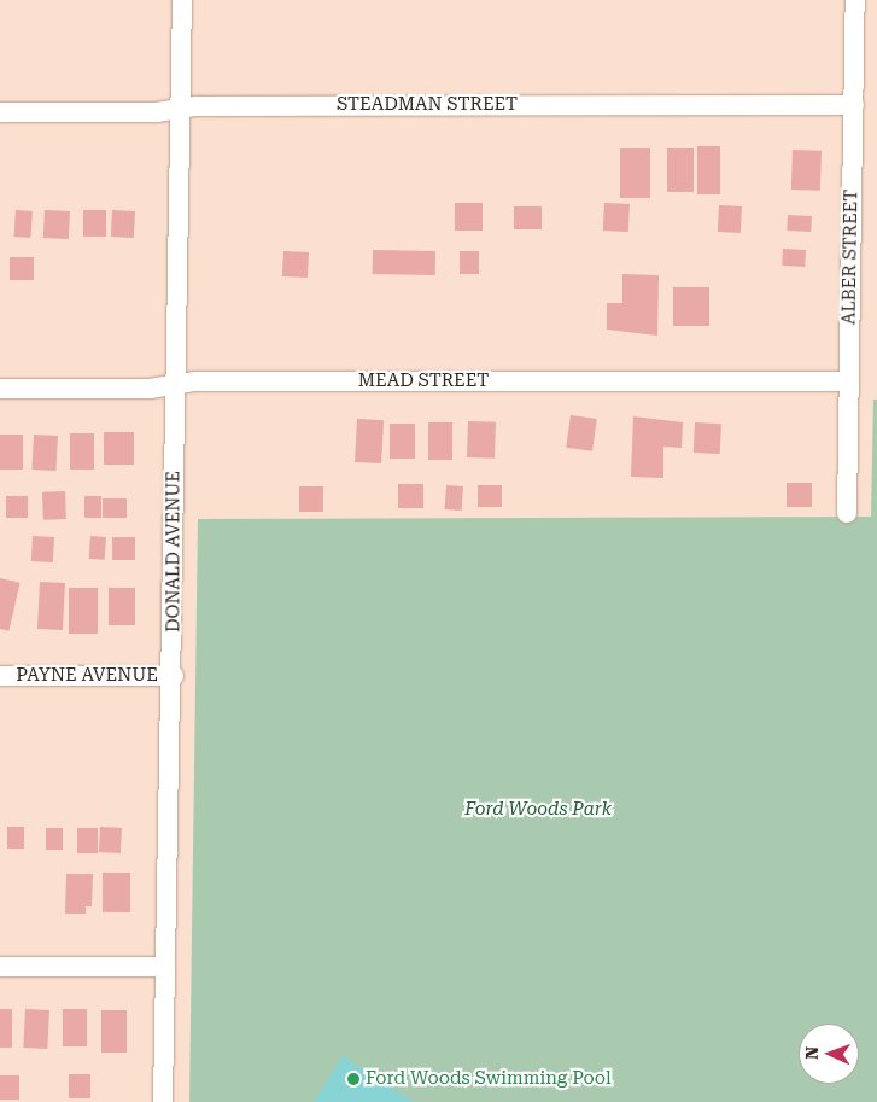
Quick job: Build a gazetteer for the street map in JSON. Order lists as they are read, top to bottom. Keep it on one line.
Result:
{"streets":{"street":["STEADMAN STREET","ALBER STREET","MEAD STREET","DONALD AVENUE","PAYNE AVENUE"]},"crossings":[["STEADMAN STREET","ALBER STREET"],["STEADMAN STREET","DONALD AVENUE"],["ALBER STREET","MEAD STREET"],["MEAD STREET","DONALD AVENUE"],["DONALD AVENUE","PAYNE AVENUE"]],"parks":["Ford Woods Park"],"places":["Ford Woods Swimming Pool"],"north":"left"}
